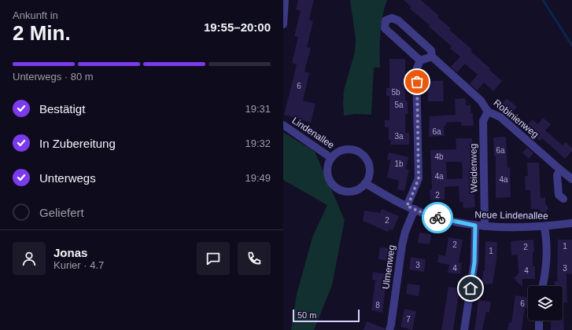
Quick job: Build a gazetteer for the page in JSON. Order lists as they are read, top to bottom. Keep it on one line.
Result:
{"streets":{"street":["Robinienweg","Lindenallee","Weidenweg","Neue Lindenallee","Ulmenweg"]},"crossings":[["Robinienweg","Weidenweg"],["Lindenallee","Neue Lindenallee"],["Weidenweg","Neue Lindenallee"],["Neue Lindenallee","Ulmenweg"]],"house_numbers":["6","5b","5a","6a","3a","6a","4b","1b","4a","4a","2","2","2","1","2","1","3","4","3","4","6","8","7"],"scale_bar":"50 m","page":{"heading":["2 Min.","Ankunft in","19:55–20:00"],"panel":["Jonas","Kurier · 4.7"],"bar":"Unterwegs · 80 m","list":[["Bestätigt","19:31"],["In Zubereitung","19:32"],["Unterwegs","19:49"],"Geliefert"],"scale":"50 m"}}
